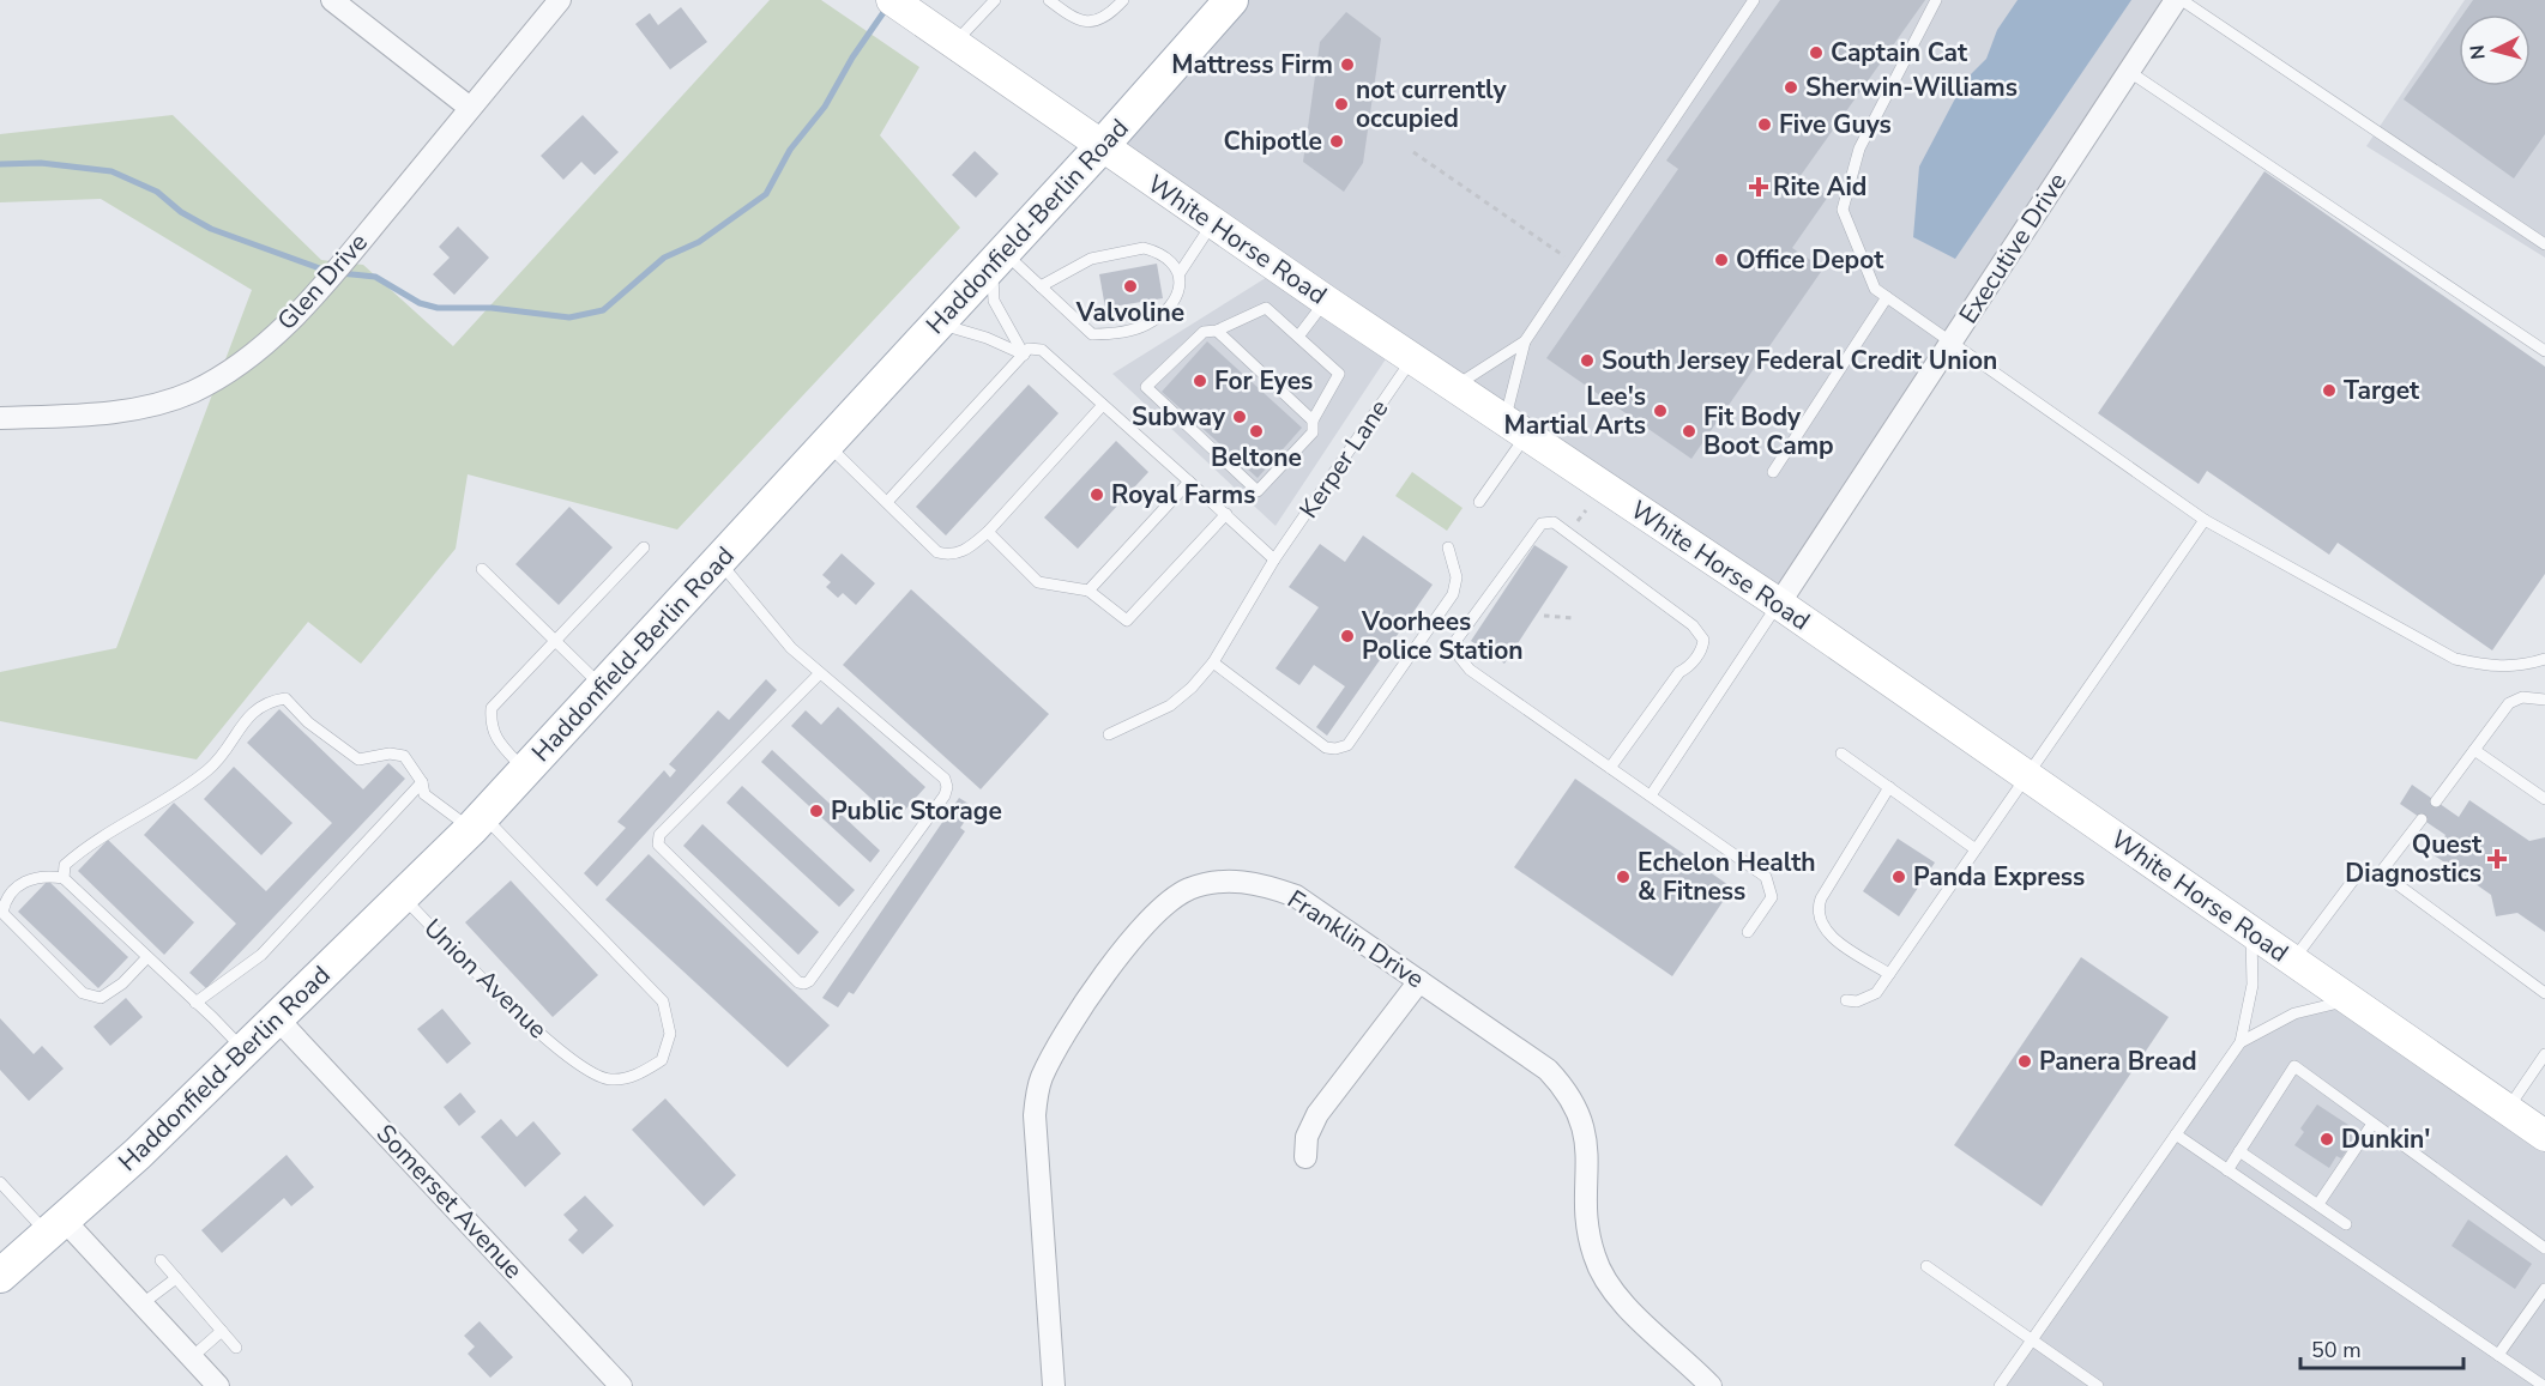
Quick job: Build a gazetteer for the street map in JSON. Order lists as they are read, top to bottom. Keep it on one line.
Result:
{"streets":{"main road":["Haddonfield-Berlin Road","White Horse Road"],"street":["Executive Drive","Glen Drive","Franklin Drive","Somerset Avenue"],"lane":["Kerper Lane","Union Avenue"]},"crossings":[["Haddonfield-Berlin Road","White Horse Road"],["Haddonfield-Berlin Road","Union Avenue"],["Haddonfield-Berlin Road","Somerset Avenue"],["White Horse Road","Executive Drive"],["White Horse Road","Kerper Lane"]],"places":{"other":["Captain Cat","Mattress Firm","Sherwin-Williams","not currently occupied","Five Guys","Chipotle","Office Depot","Valvoline","South Jersey Federal Credit Union","For Eyes","Target","Lee's Martial Arts","Subway","Beltone","Fit Body Boot Camp","Royal Farms","Voorhees Police Station","Public Storage","Echelon Health & Fitness","Panda Express","Panera Bread","Dunkin'"],"health":["Rite Aid","Quest Diagnostics"]},"scale_bar":"50 m","north":"left"}
